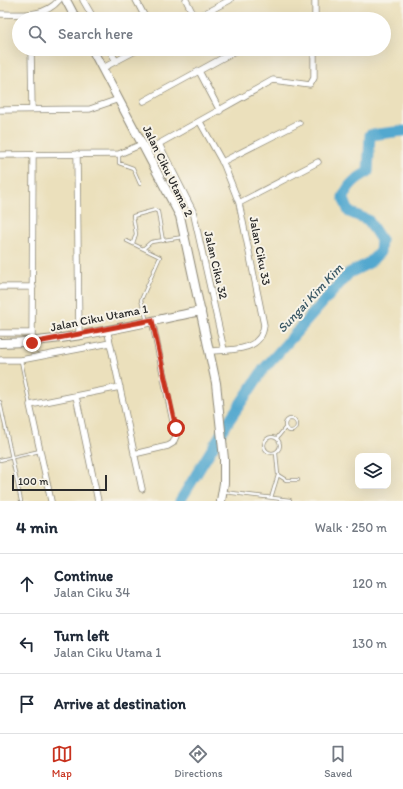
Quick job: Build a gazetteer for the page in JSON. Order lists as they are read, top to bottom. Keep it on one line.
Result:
{"streets":{"street":["Jalan Ciku Utama 2","Jalan Ciku 33","Jalan Ciku 32","Jalan Ciku Utama 1"]},"crossings":[["Jalan Ciku Utama 2","Jalan Ciku 33"],["Jalan Ciku Utama 2","Jalan Ciku Utama 1"],["Jalan Ciku 33","Jalan Ciku 32"]],"water":["Sungai Kim Kim"],"scale_bar":"100 m","page":{"search":"Search here","scale":"100 m","heading":["4 min","Walk · 250 m"],"list":[["Continue","Jalan Ciku 34","120 m"],["Turn left","Jalan Ciku Utama 1","130 m"],"Arrive at destination"],"nav":["Map","Directions","Saved"]}}
